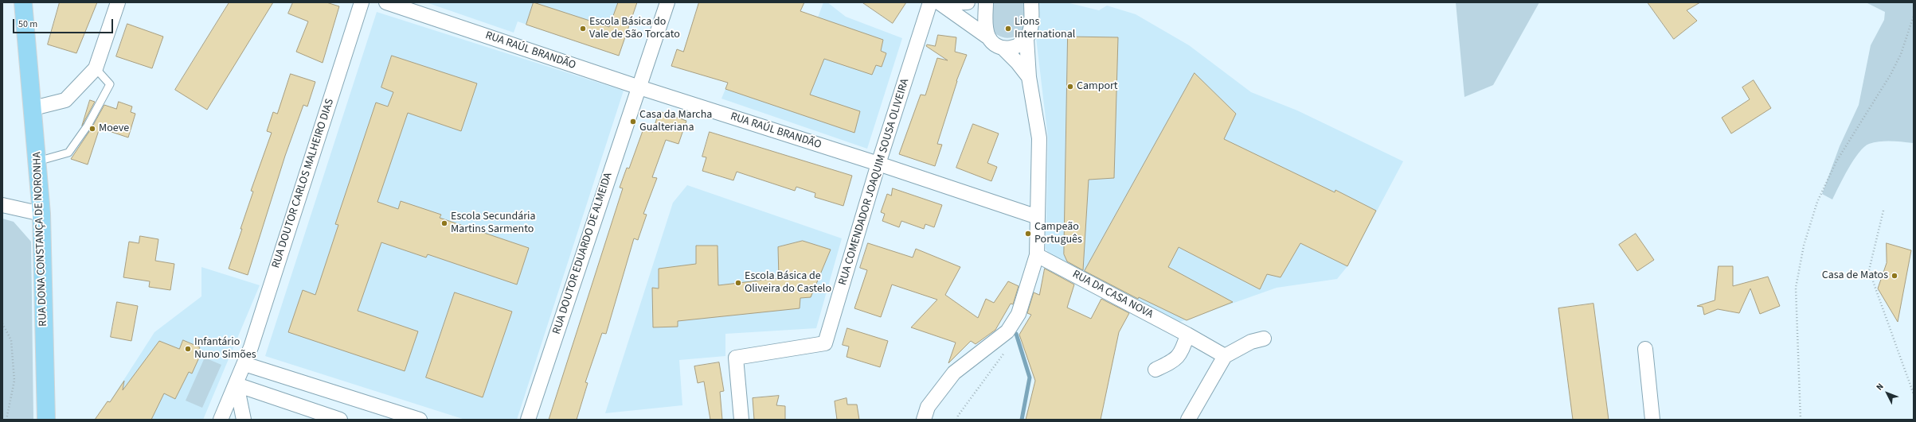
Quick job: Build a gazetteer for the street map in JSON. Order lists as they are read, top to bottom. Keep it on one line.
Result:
{"streets":{"main road":["RUA DONA CONSTANÇA DE NORONHA"],"street":["RUA RAÚL BRANDÃO","RUA COMENDADOR JOAQUIM SOUSA OLIVEIRA","RUA DOUTOR CARLOS MALHEIRO DIAS","RUA DOUTOR EDUARDO DE ALMEIDA","RUA DA CASA NOVA"]},"crossings":[["RUA RAÚL BRANDÃO","RUA COMENDADOR JOAQUIM SOUSA OLIVEIRA"],["RUA RAÚL BRANDÃO","RUA DOUTOR EDUARDO DE ALMEIDA"]],"places":["Escola Básica do Vale de São Torcato","Lions International","Camport","Casa da Marcha Gualteriana","Moeve","Escola Secundária Martins Sarmento","Campeão Português","Casa de Matos","Escola Básica de Oliveira do Castelo","Infantário Nuno Simões"],"scale_bar":"50 m","north":"top left"}
